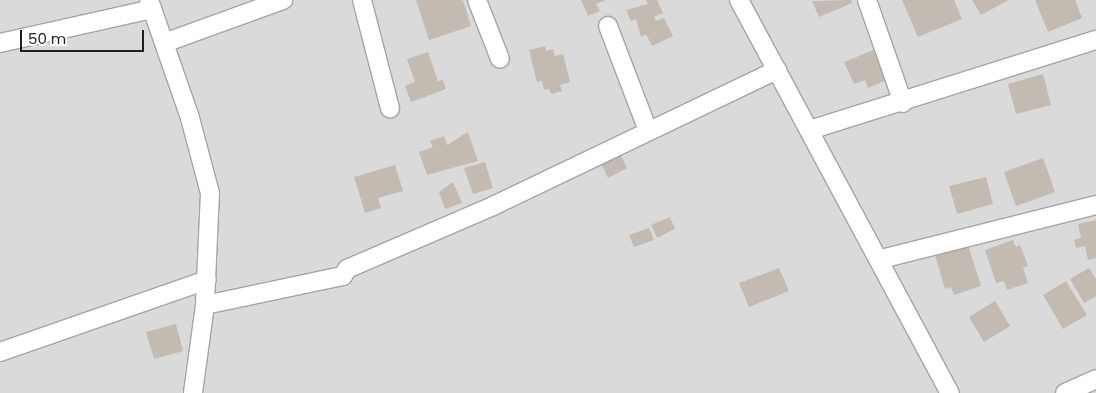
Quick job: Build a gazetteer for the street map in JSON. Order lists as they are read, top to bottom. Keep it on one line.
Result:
{"scale_bar":"50 m"}
